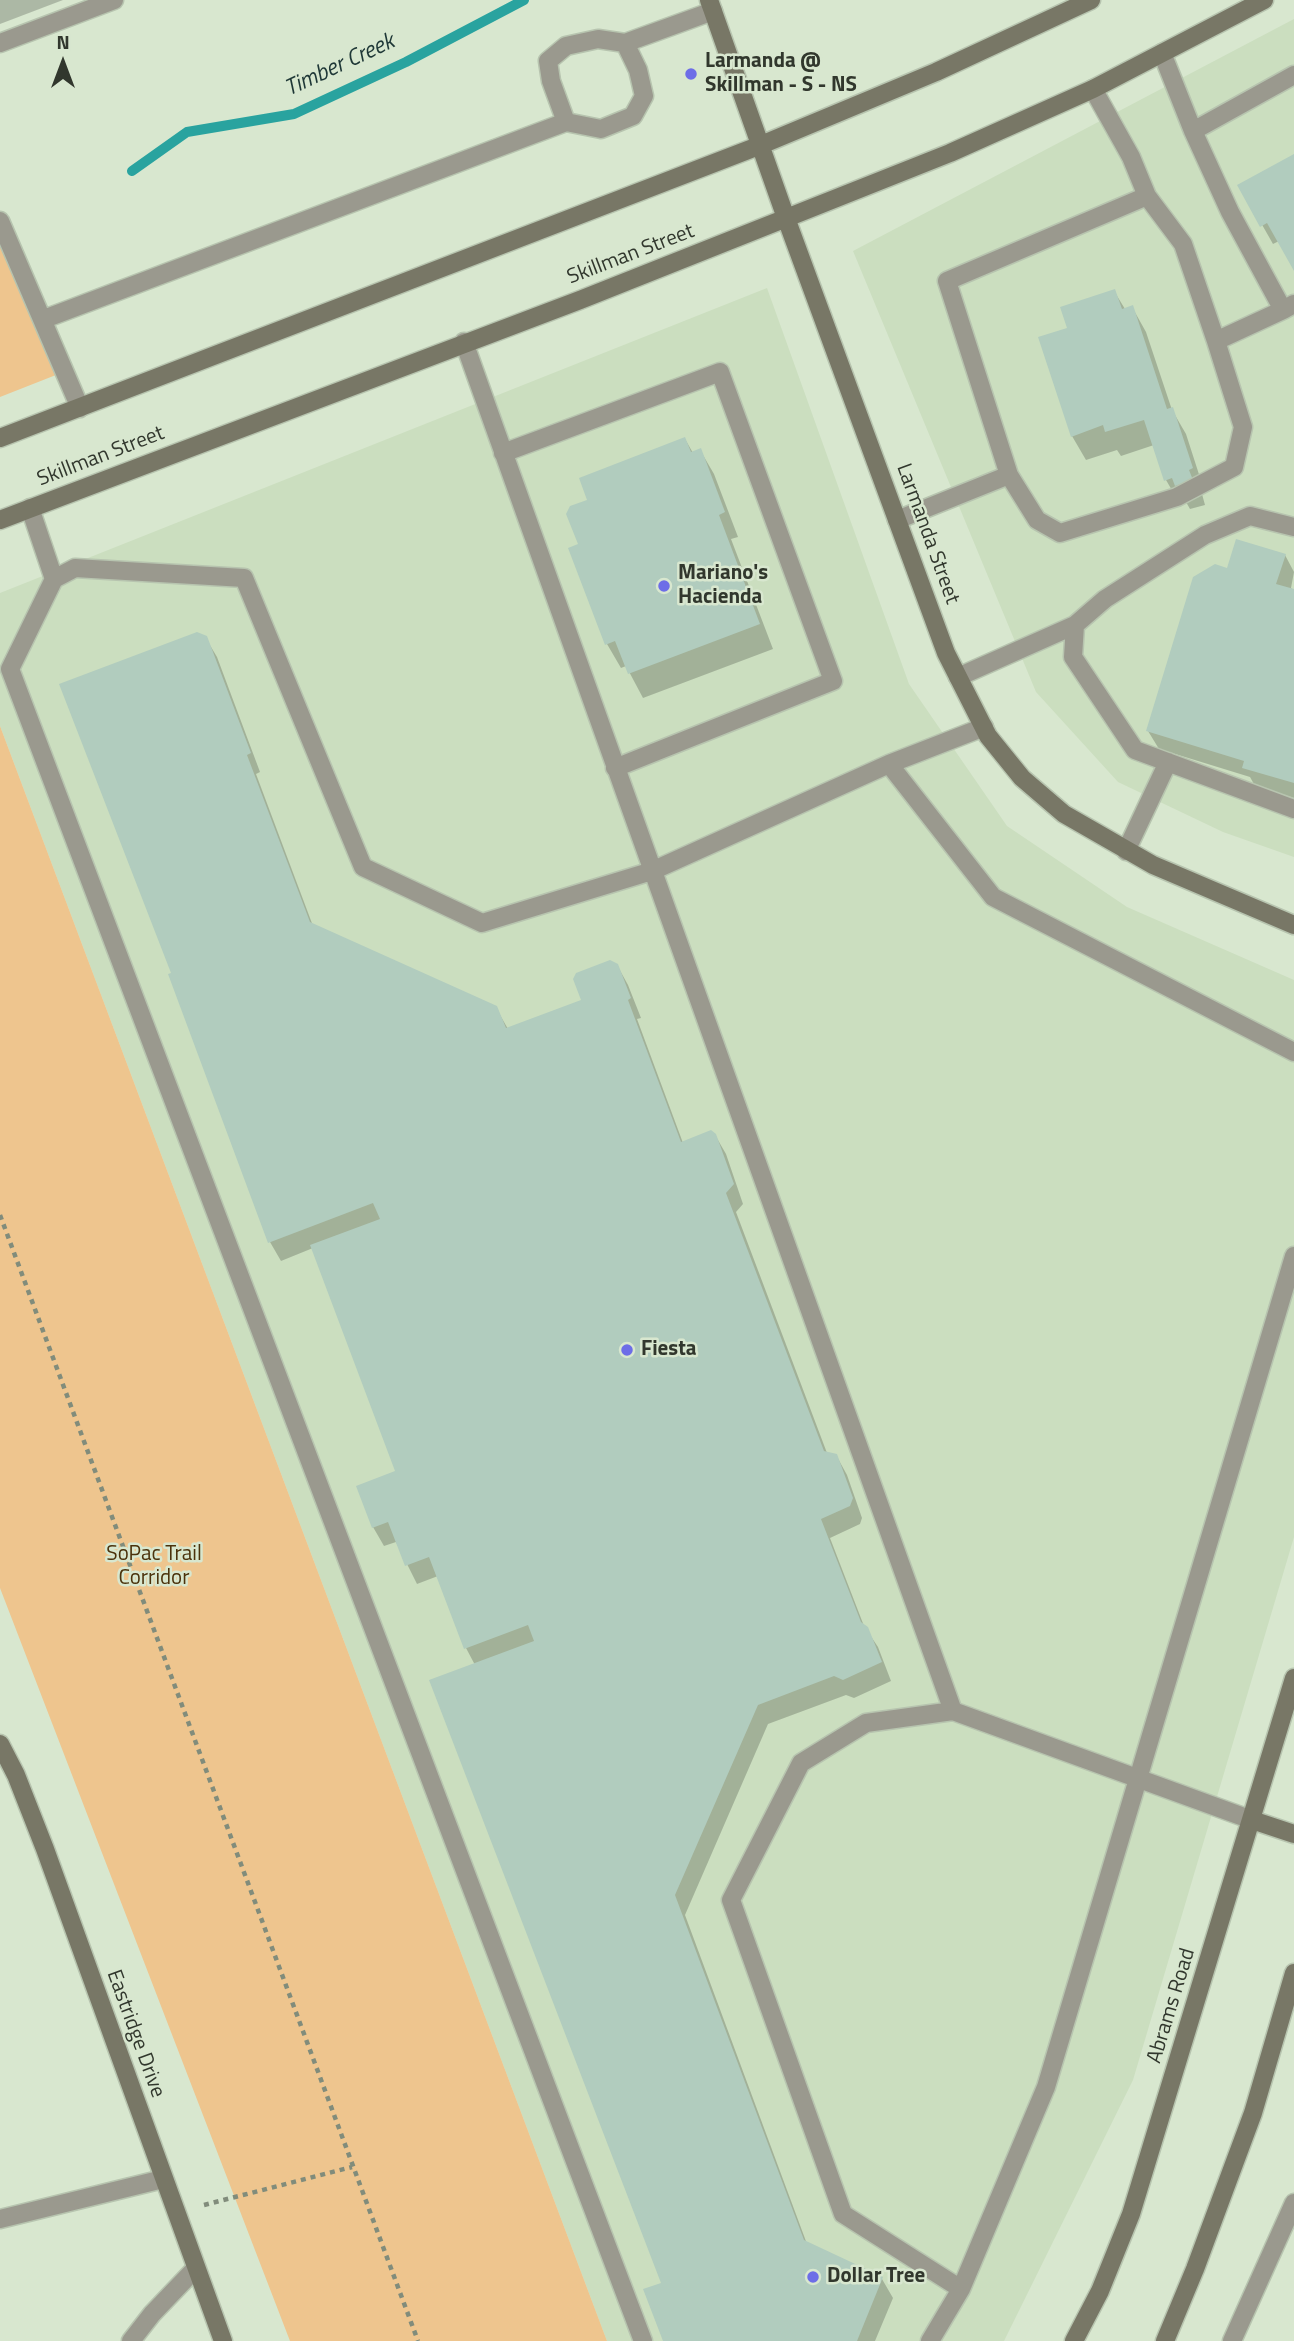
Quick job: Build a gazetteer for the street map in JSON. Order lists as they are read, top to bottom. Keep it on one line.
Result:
{"streets":{"main road":["Skillman Street","Larmanda Street","Abrams Road","Eastridge Drive"]},"crossings":[["Skillman Street","Larmanda Street"]],"water":["Timber Creek"],"parks":["SoPac Trail Corridor"],"places":["Larmanda @ Skillman - S - NS","Mariano's Hacienda","Fiesta","Dollar Tree"],"north":"top"}
